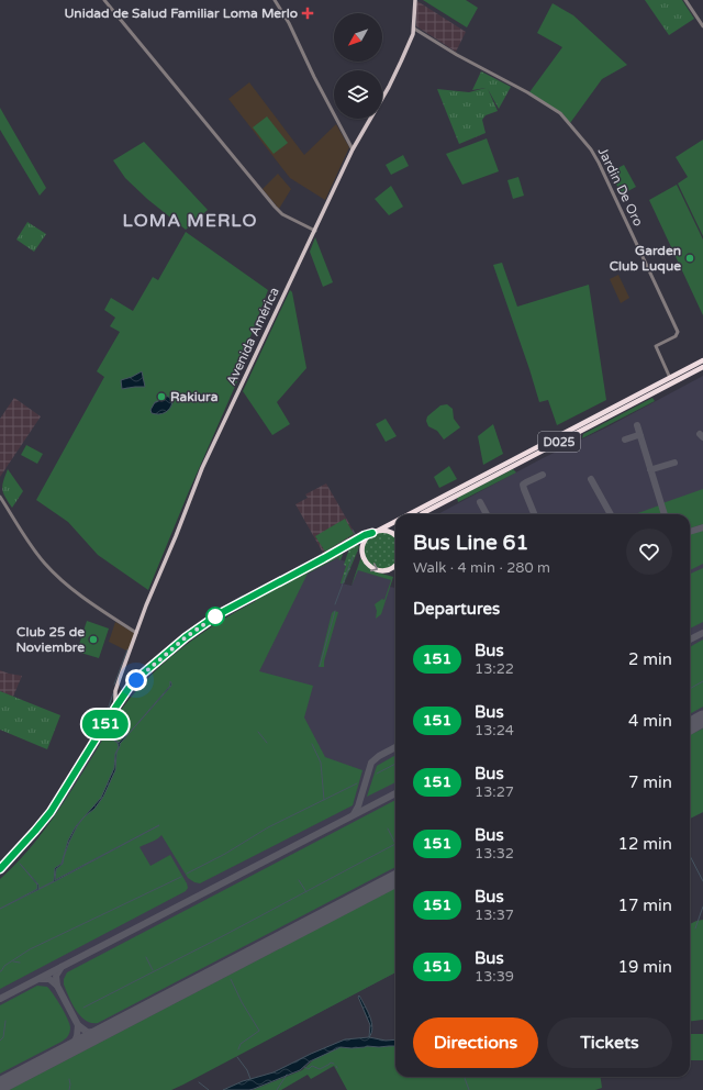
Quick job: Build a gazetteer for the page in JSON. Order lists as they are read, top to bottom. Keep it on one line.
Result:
{"streets":{"highway":["D025"],"main road":["Avenida América"],"street":["Jardin De Oro"]},"crossings":[["Jardin De Oro","Avenida América"],["Jardin De Oro","D025"],["Avenida América","D025"]],"districts":["LOMA MERLO"],"places":{"health":["Unidad de Salud Familiar Loma Merlo"],"other":["Garden Club Luque","Rakiura","Club 25 de Noviembre"]},"lines":["bus line 151"],"north":"bottom left","page":{"on_map":"151","heading":[["Bus Line 61","Walk · 4 min · 280 m"],"Departures"],"list":[{"mark":"151","name":"Bus","note":"13:22","value":"2 min"},{"mark":"151","name":"Bus","note":"13:24","value":"4 min"},{"mark":"151","name":"Bus","note":"13:27","value":"7 min"},{"mark":"151","name":"Bus","note":"13:32","value":"12 min"},{"mark":"151","name":"Bus","note":"13:37","value":"17 min"},{"mark":"151","name":"Bus","note":"13:39","value":"19 min"}],"buttons":["Directions","Tickets"]}}
